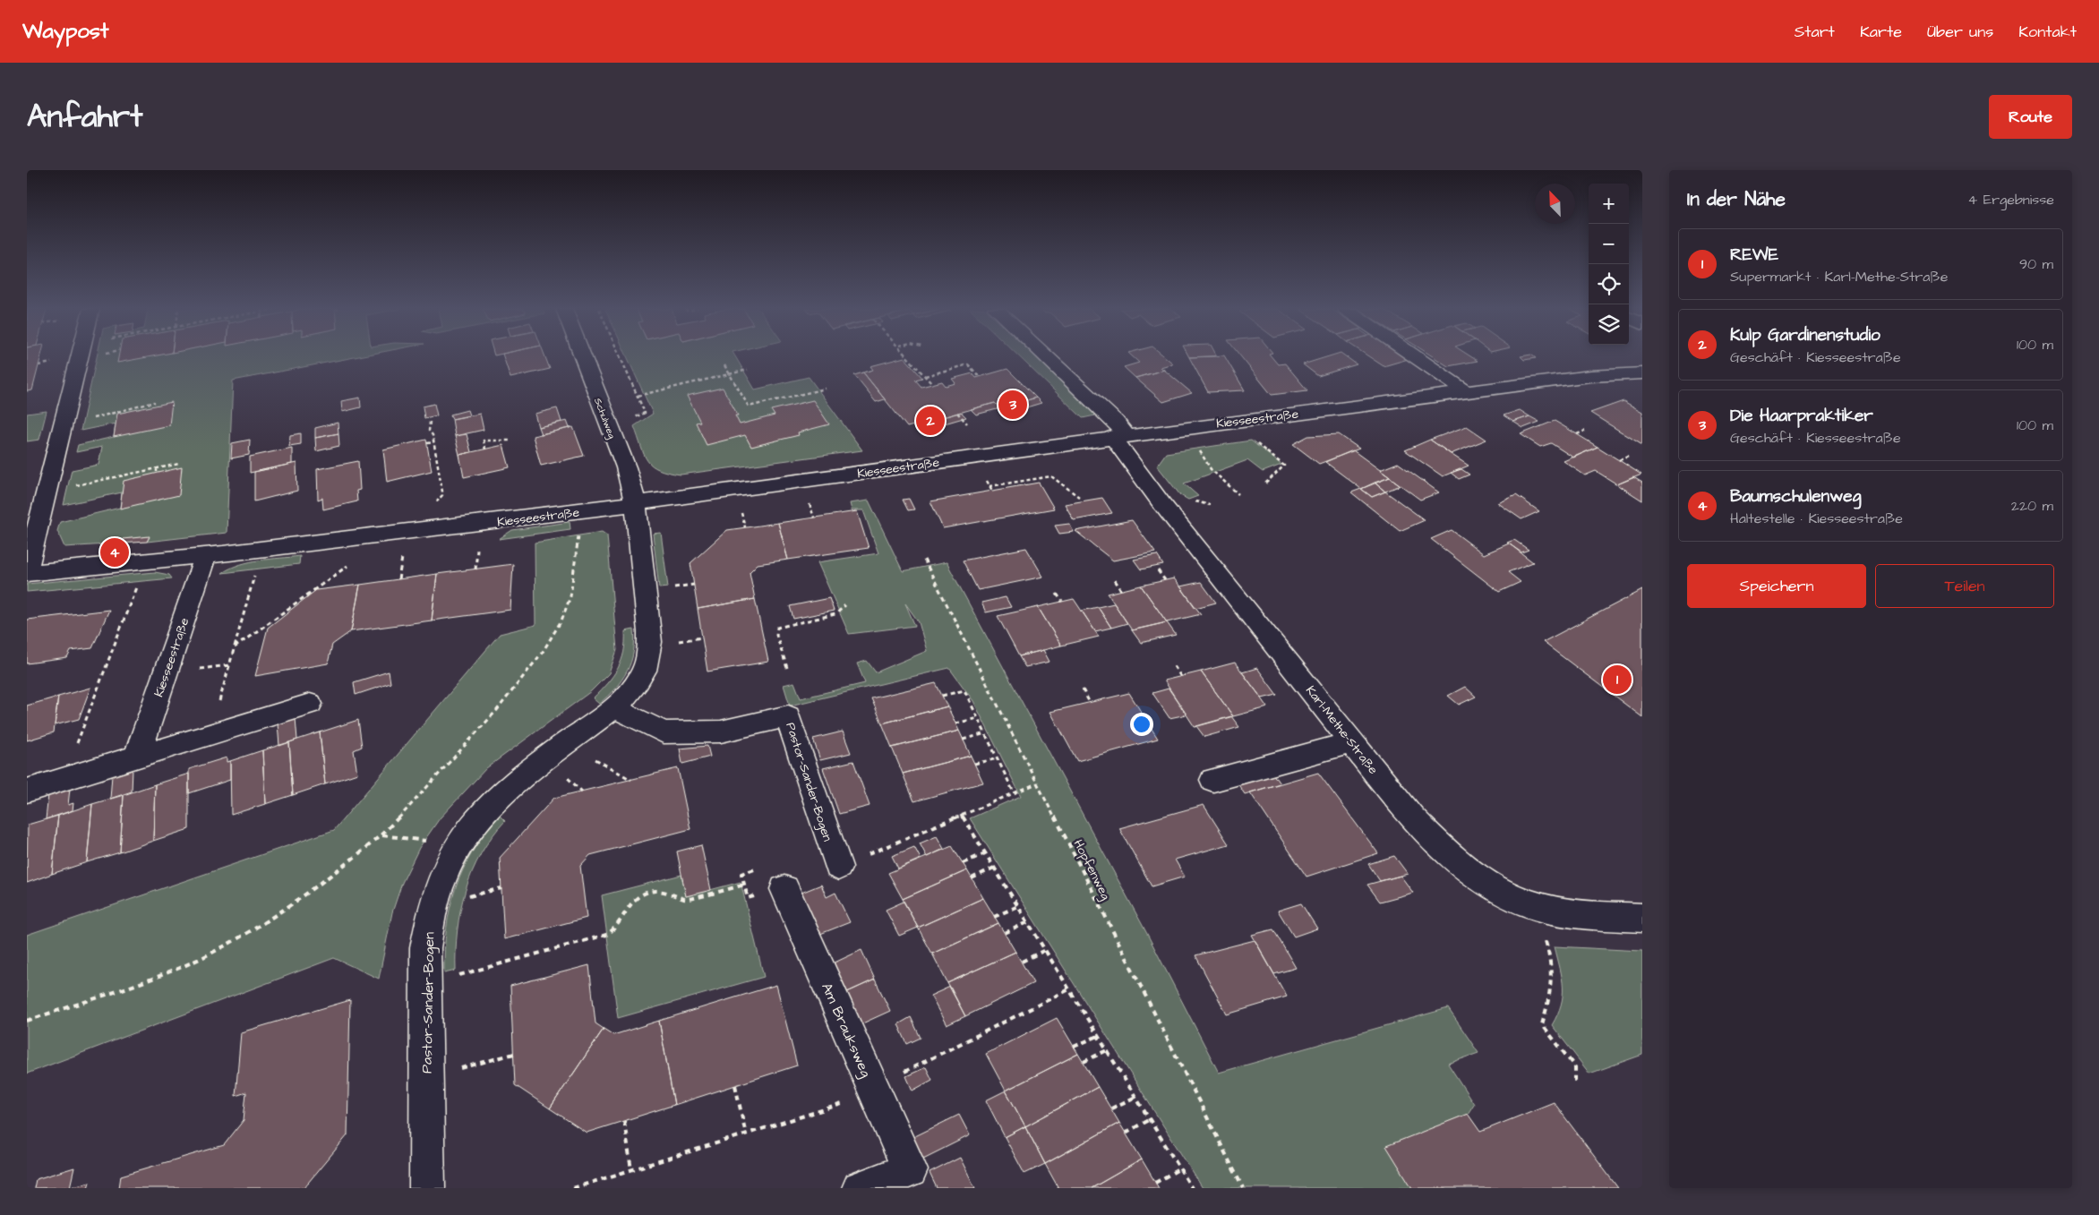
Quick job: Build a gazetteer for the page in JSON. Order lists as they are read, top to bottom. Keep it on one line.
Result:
{"streets":{"street":["Schulweg","Kiesseestraße","Karl-Methe-Straße","Pastor-Sander-Bogen","Am Brauksweg"],"path":["Hopfenweg"]},"crossings":[["Schulweg","Kiesseestraße"],["Schulweg","Pastor-Sander-Bogen"],["Kiesseestraße","Karl-Methe-Straße"],["Kiesseestraße","Pastor-Sander-Bogen"]],"north":"top left","page":{"header":"Waypost","nav":["Start","Karte","Über uns","Kontakt"],"title":"Anfahrt","buttons":["Route",["Speichern","Teilen"]],"heading":["In der Nähe","4 Ergebnisse"],"map_buttons":["+","−"],"list":[{"mark":"1","name":"REWE","note":"Supermarkt · Karl-Methe-Straße","value":"90 m"},{"mark":"2","name":"Kulp Gardinenstudio","note":"Geschäft · Kiesseestraße","value":"100 m"},{"mark":"3","name":"Die Haarpraktiker","note":"Geschäft · Kiesseestraße","value":"100 m"},{"mark":"4","name":"Baumschulenweg","note":"Haltestelle · Kiesseestraße","value":"220 m"}],"pins":["3","2","4","1"]}}
